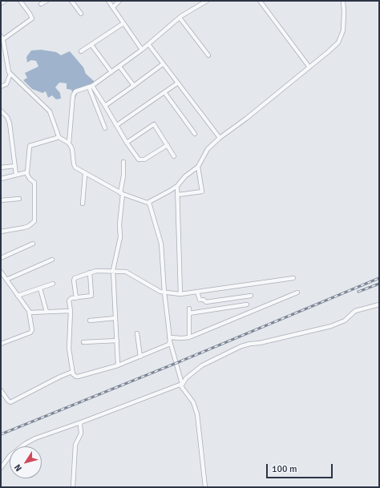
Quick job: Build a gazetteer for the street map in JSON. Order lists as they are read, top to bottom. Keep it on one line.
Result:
{"scale_bar":"100 m","north":"bottom left"}
